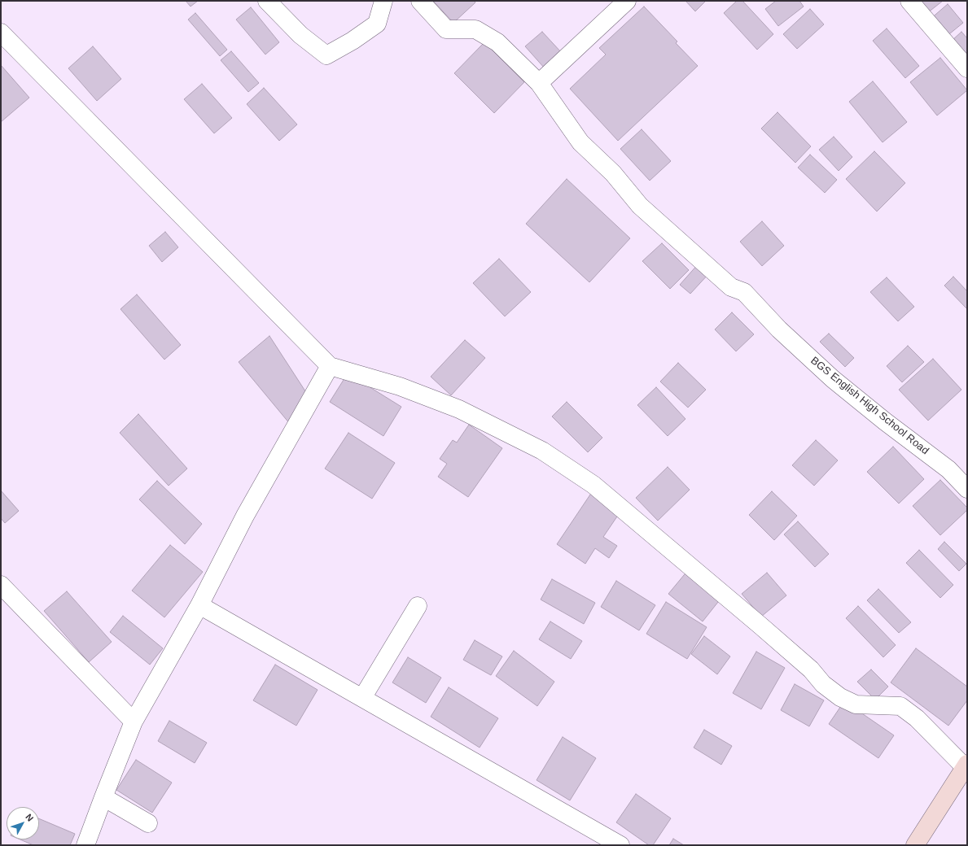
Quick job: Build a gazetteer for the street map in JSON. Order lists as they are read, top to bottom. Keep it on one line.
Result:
{"streets":{"street":["BGS English High School Road"]},"north":"top right"}
